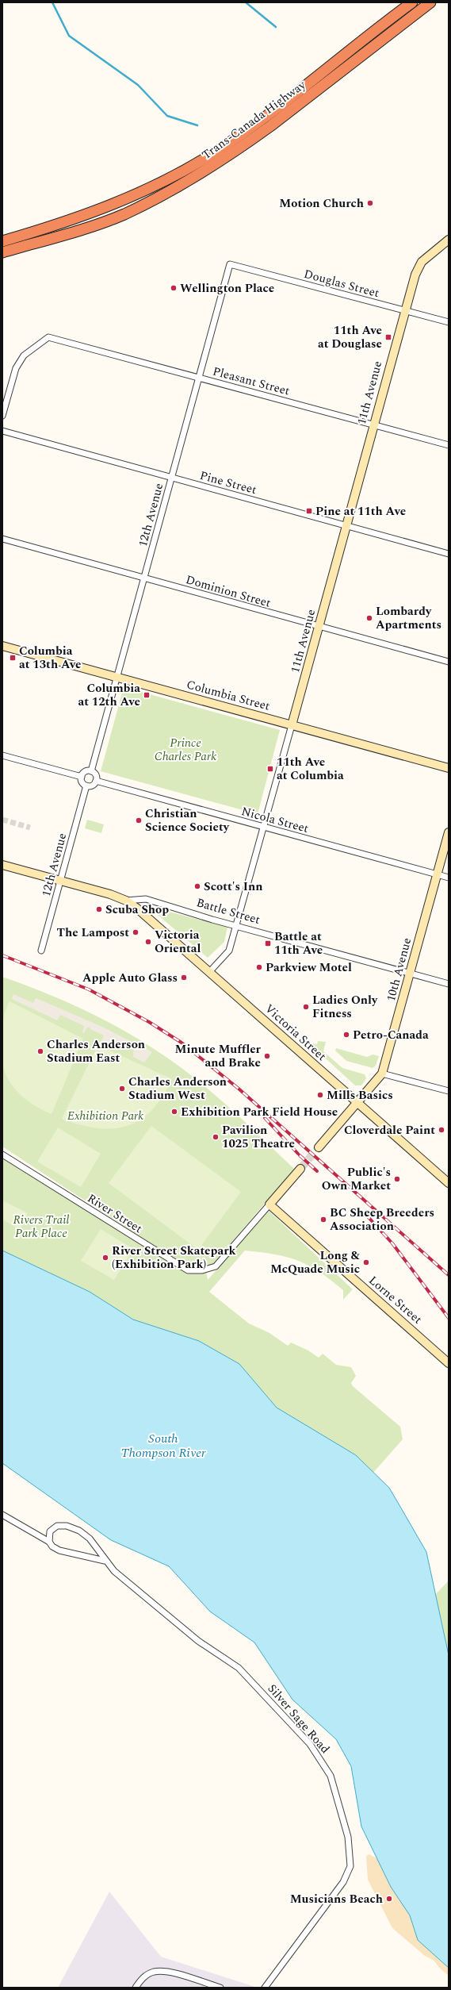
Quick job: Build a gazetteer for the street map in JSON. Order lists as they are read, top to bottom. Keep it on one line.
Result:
{"streets":{"highway":["Trans-Canada Highway"],"street":["Douglas Street","Pleasant Street","11th Avenue","Pine Street","12th Avenue","Dominion Street","Columbia Street","Nicola Street","Battle Street","10th Avenue","Victoria Street","River Street","Lorne Street","Silver Sage Road"]},"crossings":[["Douglas Street","11th Avenue"],["Douglas Street","12th Avenue"],["Pleasant Street","11th Avenue"],["Pleasant Street","12th Avenue"],["11th Avenue","Pine Street"],["11th Avenue","Dominion Street"],["11th Avenue","Columbia Street"],["11th Avenue","Nicola Street"],["11th Avenue","Battle Street"],["11th Avenue","Victoria Street"],["Pine Street","12th Avenue"],["12th Avenue","Dominion Street"],["12th Avenue","Columbia Street"],["12th Avenue","Nicola Street"],["12th Avenue","Battle Street"],["Nicola Street","10th Avenue"],["Battle Street","10th Avenue"],["Battle Street","Victoria Street"],["10th Avenue","Victoria Street"],["River Street","Lorne Street"]],"water":["South Thompson River"],"parks":["Prince Charles Park","Exhibition Park","Rivers Trail Park Place"],"places":{"other":["Motion Church","Wellington Place","Lombardy Apartments","Christian Science Society","Scott's Inn","Scuba Shop","The Lampost","Victoria Oriental","Parkview Motel","Apple Auto Glass","Ladies Only Fitness","Petro-Canada","Charles Anderson Stadium East","Minute Muffler and Brake","Charles Anderson Stadium West","Mills Basics","Exhibition Park Field House","Cloverdale Paint","Pavilion 1025 Theatre","Public's Own Market","BC Sheep Breeders Association","River Street Skatepark (Exhibition Park)","Long & McQuade Music","Musicians Beach"],"transit":["11th Ave at Douglase","Pine at 11th Ave","Columbia at 13th Ave","Columbia at 12th Ave","11th Ave at Columbia","Battle at 11th Ave"]}}
